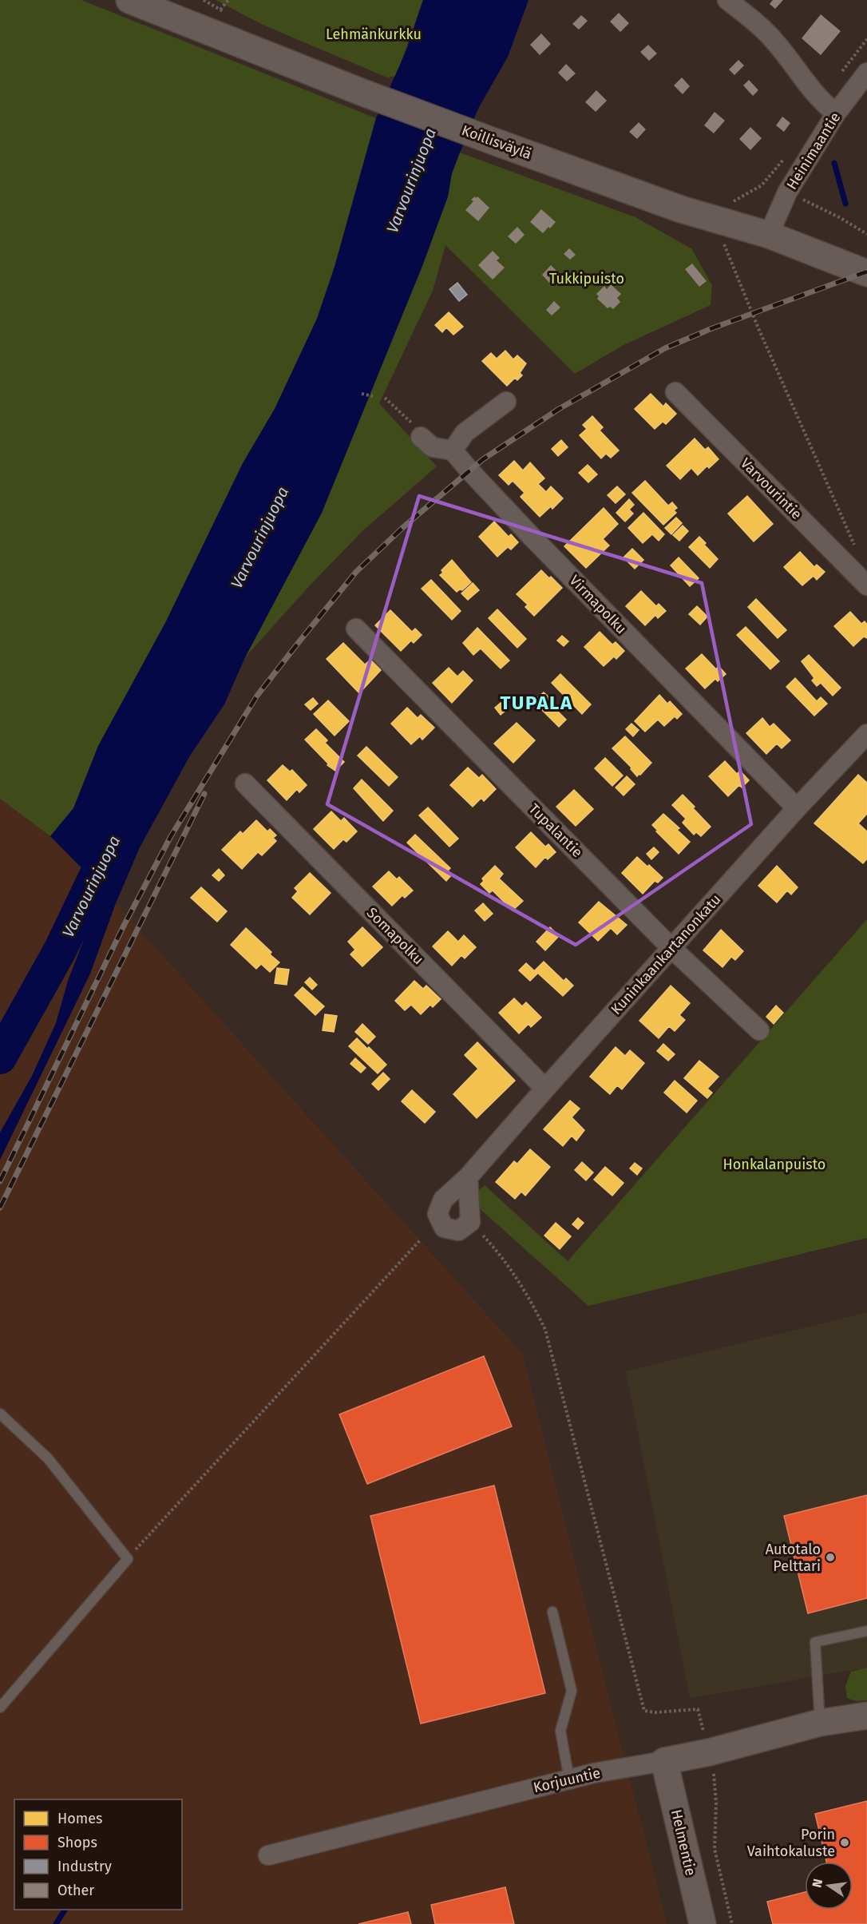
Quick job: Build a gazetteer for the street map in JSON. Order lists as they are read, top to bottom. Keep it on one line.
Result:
{"streets":{"main road":["Koillisväylä","Korjuuntie","Helmentie"],"street":["Heinimaantie","Varvourintie","Virmapolku","Tupalantie","Somapolku","Kuninkaankartanonkatu"]},"crossings":[["Koillisväylä","Heinimaantie"],["Virmapolku","Kuninkaankartanonkatu"],["Tupalantie","Kuninkaankartanonkatu"],["Somapolku","Kuninkaankartanonkatu"],["Korjuuntie","Helmentie"]],"districts":["TUPALA"],"water":["Varvourinjuopa"],"parks":["Lehmänkurkku","Tukkipuisto","Honkalanpuisto"],"places":["Autotalo Pelttari","Porin Vaihtokaluste"],"legend":["Homes","Shops","Industry","Other"],"north":"left"}
